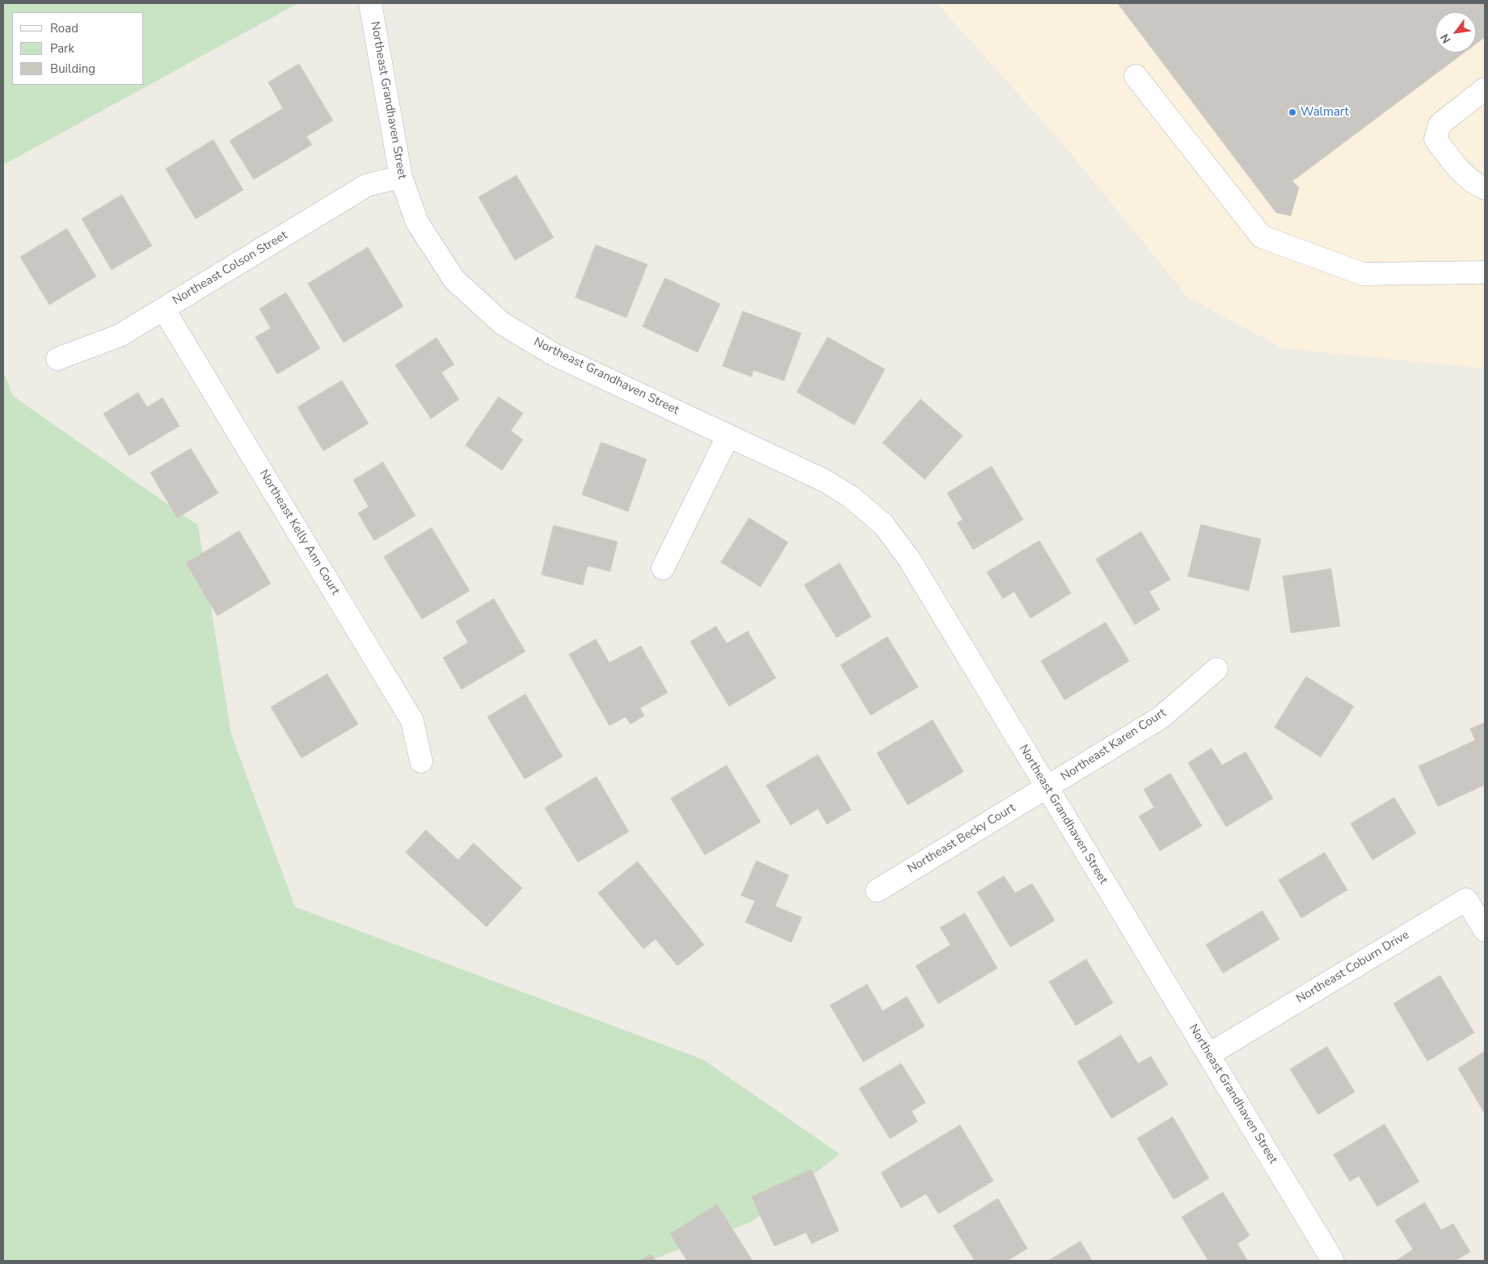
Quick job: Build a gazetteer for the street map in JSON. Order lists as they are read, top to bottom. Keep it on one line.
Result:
{"streets":{"street":["Northeast Grandhaven Street","Northeast Colson Street","Northeast Kelly Ann Court","Northeast Karen Court","Northeast Becky Court","Northeast Coburn Drive"]},"crossings":[["Northeast Grandhaven Street","Northeast Colson Street"],["Northeast Grandhaven Street","Northeast Karen Court"],["Northeast Grandhaven Street","Northeast Becky Court"],["Northeast Grandhaven Street","Northeast Coburn Drive"],["Northeast Colson Street","Northeast Kelly Ann Court"],["Northeast Karen Court","Northeast Becky Court"]],"places":["Walmart"],"legend":["Road","Park","Building"],"north":"bottom left"}
